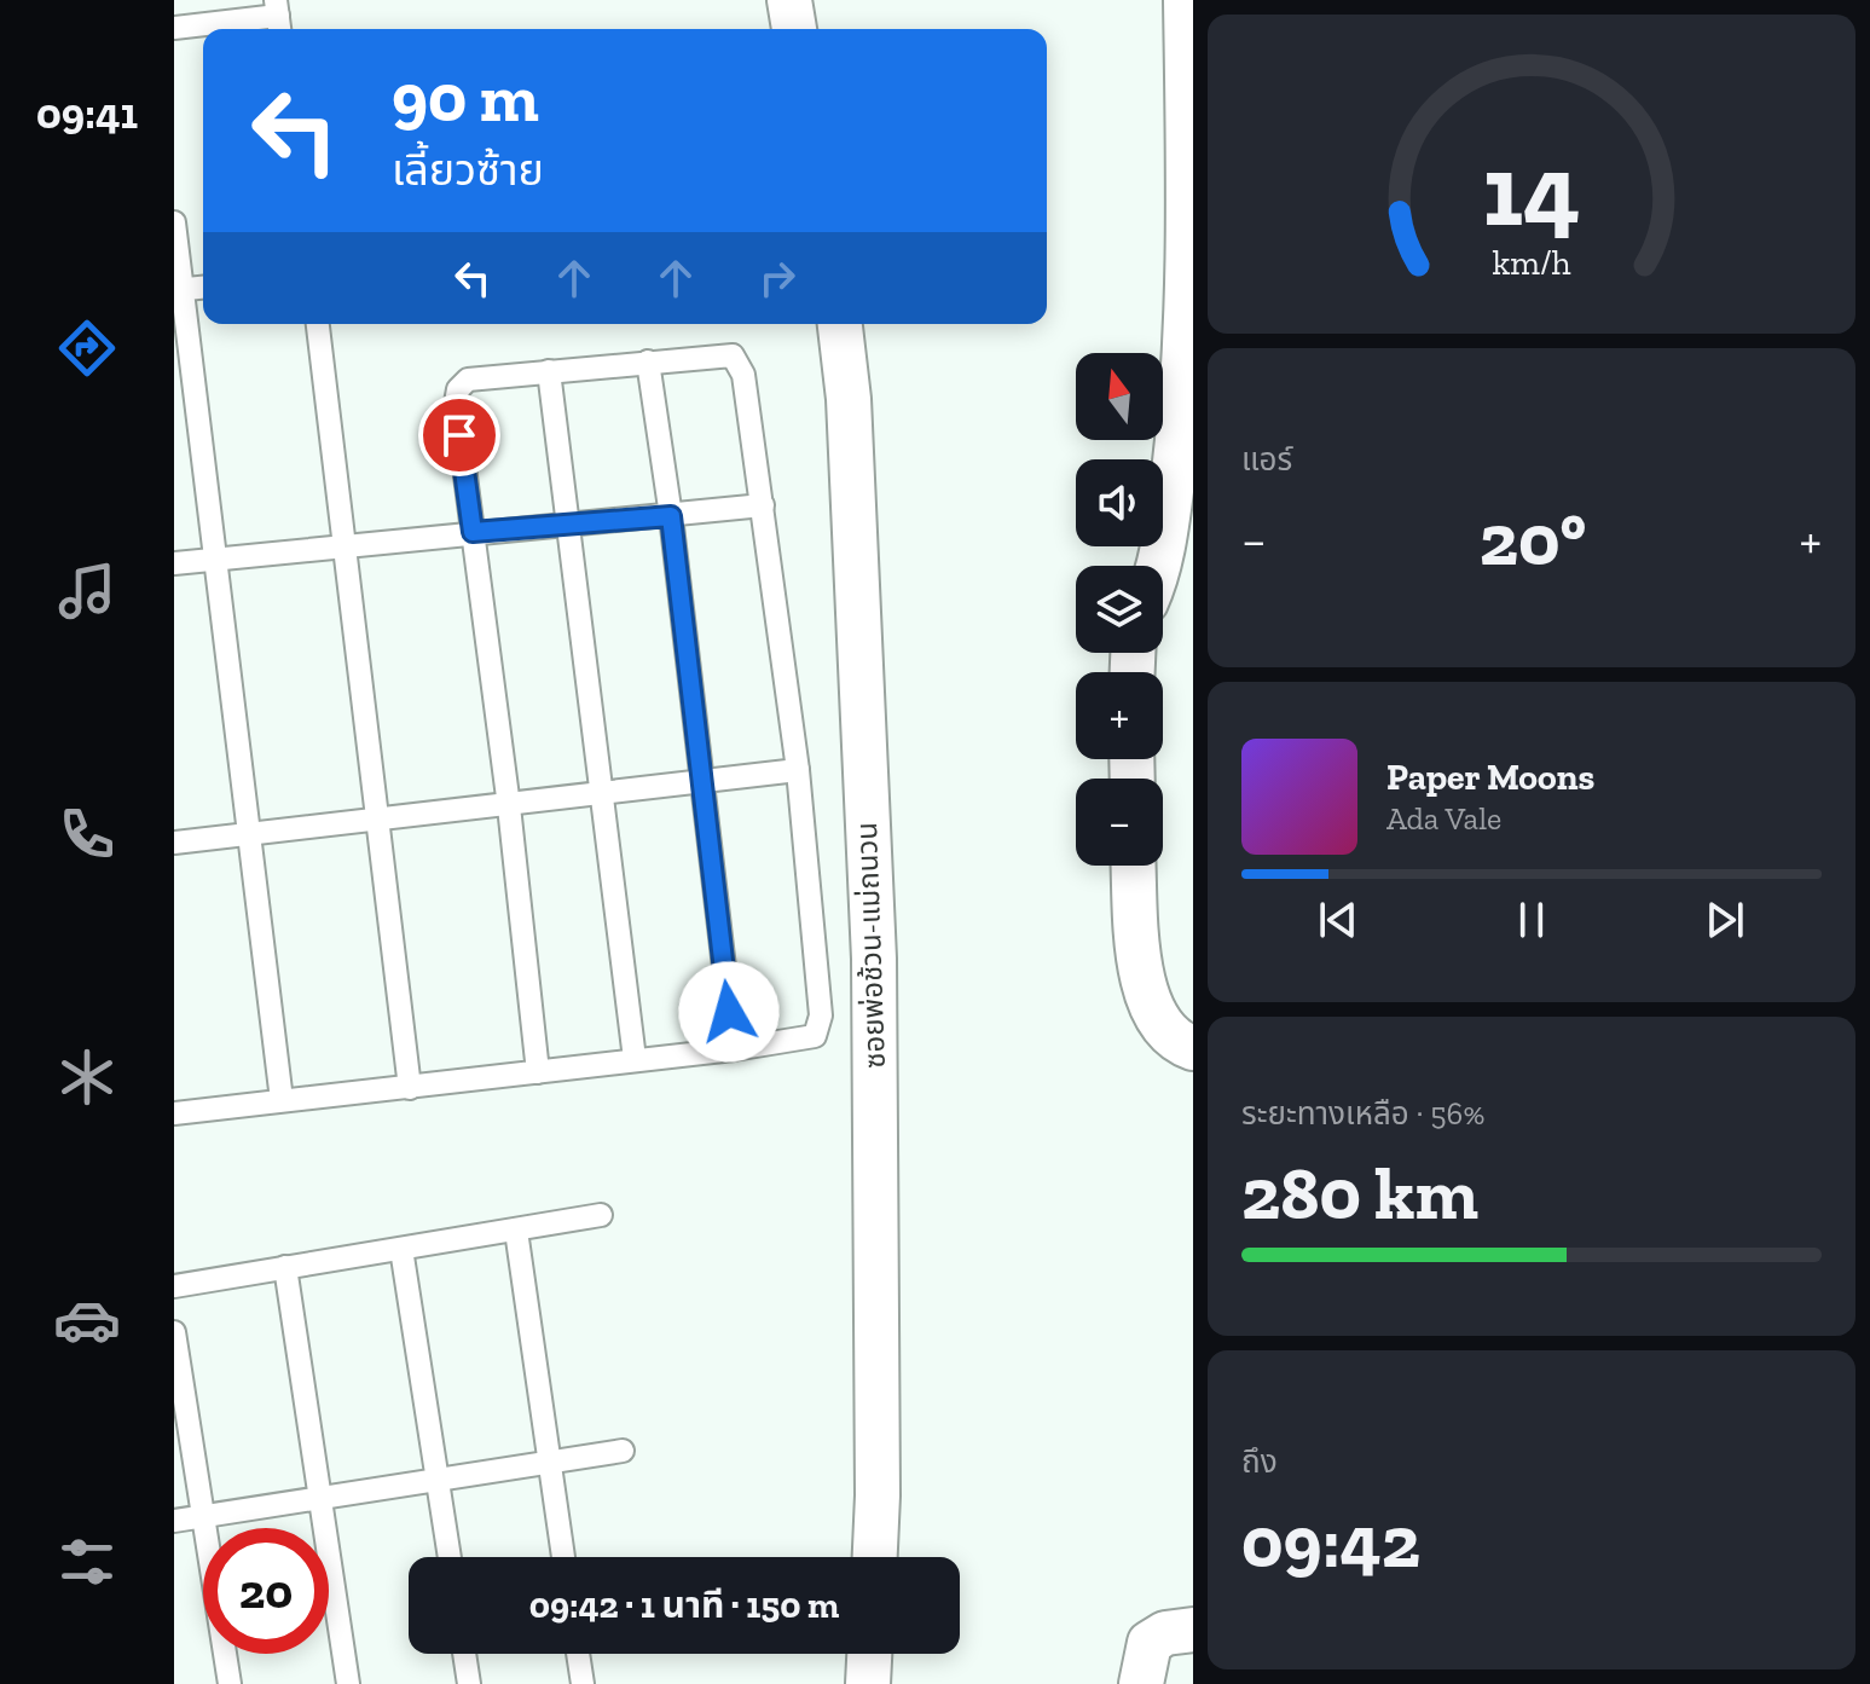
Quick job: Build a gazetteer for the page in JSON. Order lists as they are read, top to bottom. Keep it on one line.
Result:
{"streets":{"street":["ซอยพ่อช้วน-แม่ถนวน"]},"north":"top","page":{"tabs":"09:41","turn":["90 m","เลี้ยวซ้าย"],"tile":["แอร์",["ระยะทางเหลือ · 56%","280 km"],["ถึง","09:42"]],"map_buttons":["+","−"],"heat":["−","20°","+"],"song":["Paper Moons","Ada Vale"],"limit":"20","trip":"09:42 · 1 นาที · 150 m","gauge":["14","km/h"]}}
